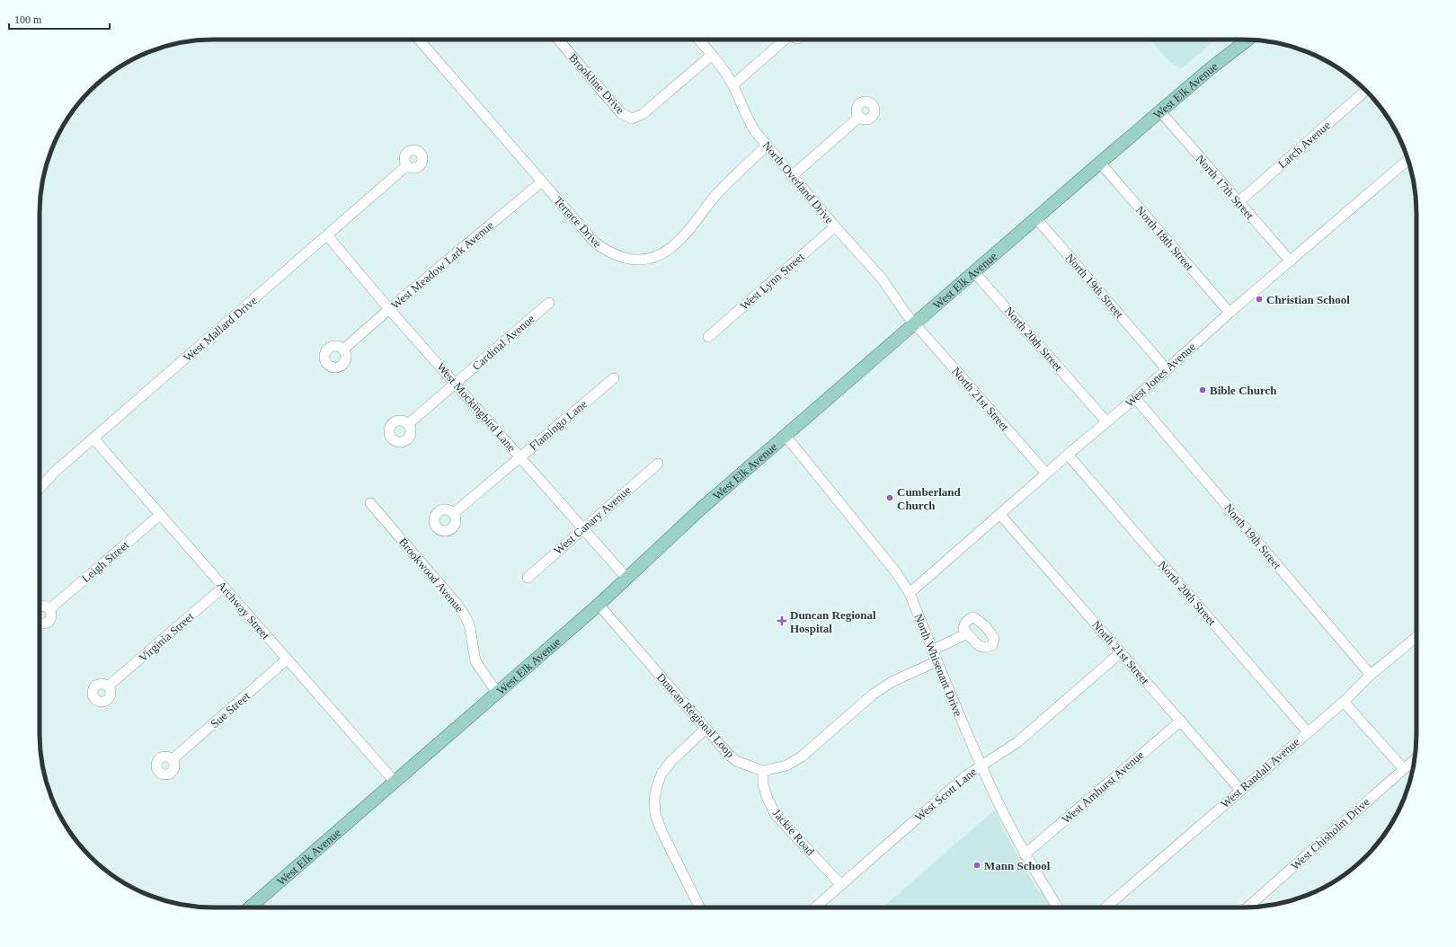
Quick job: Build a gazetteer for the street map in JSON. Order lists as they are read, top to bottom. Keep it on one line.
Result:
{"streets":{"main road":["West Elk Avenue"],"street":["Brookline Drive","Larch Avenue","North Overland Drive","North 17th Street","Terrace Drive","North 18th Street","West Meadow Lark Avenue","West Lynn Street","North 19th Street","West Mallard Drive","North 20th Street","Cardinal Avenue","West Jones Avenue","North 21st Street","West Mockingbird Lane","Flamingo Lane","West Canary Avenue","Leigh Street","Brookwood Avenue","Archway Street","Virginia Street","North Whisenant Drive","Sue Street","Duncan Regional Loop","West Randall Avenue","West Amhurst Avenue","West Scott Lane","Jackie Road","West Chisholm Drive"]},"crossings":[["Brookline Drive","North Overland Drive"],["West Elk Avenue","North Overland Drive"],["West Elk Avenue","North 17th Street"],["West Elk Avenue","North 18th Street"],["West Elk Avenue","North 19th Street"],["West Elk Avenue","North 20th Street"],["West Elk Avenue","North 21st Street"],["West Elk Avenue","West Mockingbird Lane"],["West Elk Avenue","Brookwood Avenue"],["West Elk Avenue","Archway Street"],["West Elk Avenue","North Whisenant Drive"],["West Elk Avenue","Duncan Regional Loop"],["Larch Avenue","North 17th Street"],["North Overland Drive","Terrace Drive"],["North Overland Drive","West Lynn Street"],["North Overland Drive","North 21st Street"],["North 17th Street","West Jones Avenue"],["Terrace Drive","West Meadow Lark Avenue"],["North 18th Street","West Jones Avenue"],["West Meadow Lark Avenue","West Mockingbird Lane"],["North 19th Street","West Jones Avenue"],["North 19th Street","West Randall Avenue"],["West Mallard Drive","West Mockingbird Lane"],["West Mallard Drive","Archway Street"],["North 20th Street","West Jones Avenue"],["North 20th Street","West Randall Avenue"],["Cardinal Avenue","West Mockingbird Lane"],["West Jones Avenue","North 21st Street"],["West Jones Avenue","North Whisenant Drive"],["North 21st Street","West Randall Avenue"],["North 21st Street","West Amhurst Avenue"],["North 21st Street","West Scott Lane"],["West Mockingbird Lane","Flamingo Lane"],["West Mockingbird Lane","West Canary Avenue"],["Leigh Street","Archway Street"],["Archway Street","Virginia Street"],["Archway Street","Sue Street"],["North Whisenant Drive","West Amhurst Avenue"],["North Whisenant Drive","West Scott Lane"],["Duncan Regional Loop","Jackie Road"],["West Scott Lane","Jackie Road"]],"places":{"other":["Christian School","Bible Church","Cumberland Church","Mann School"],"health":["Duncan Regional Hospital"]},"scale_bar":"100 m"}
